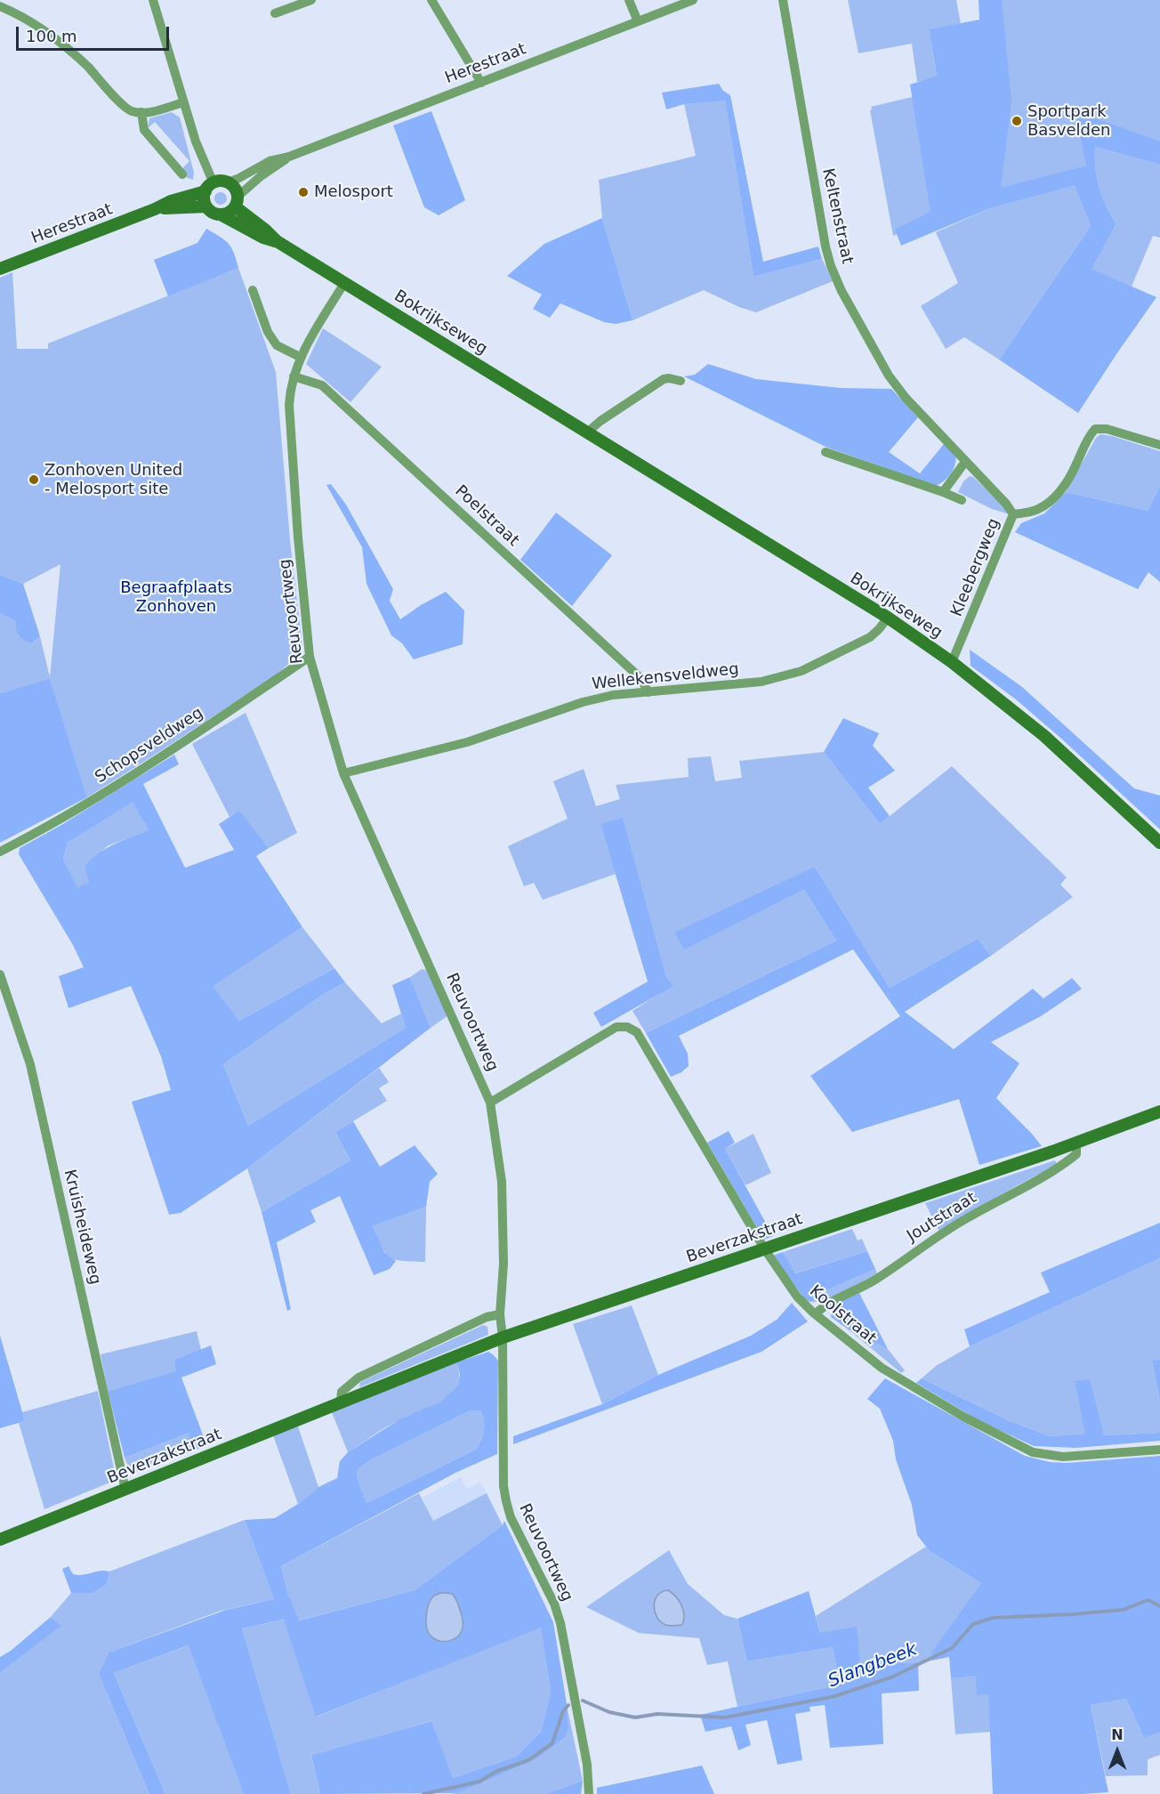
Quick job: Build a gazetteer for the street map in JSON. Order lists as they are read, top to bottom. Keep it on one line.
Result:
{"streets":{"street":["Herestraat","Keltenstraat","Bokrijkseweg","Poelstraat","Kleebergweg","Reuvoortweg","Wellekensveldweg","Schopsveldweg","Joutstraat","Kruisheideweg","Beverzakstraat","Koolstraat"]},"crossings":[["Herestraat","Bokrijkseweg"],["Keltenstraat","Kleebergweg"],["Bokrijkseweg","Kleebergweg"],["Bokrijkseweg","Reuvoortweg"],["Bokrijkseweg","Wellekensveldweg"],["Poelstraat","Reuvoortweg"],["Poelstraat","Wellekensveldweg"],["Reuvoortweg","Wellekensveldweg"],["Reuvoortweg","Schopsveldweg"],["Reuvoortweg","Beverzakstraat"],["Reuvoortweg","Koolstraat"],["Joutstraat","Beverzakstraat"],["Joutstraat","Koolstraat"],["Kruisheideweg","Beverzakstraat"],["Beverzakstraat","Koolstraat"]],"water":["Slangbeek"],"parks":["Begraafplaats Zonhoven"],"places":["Sportpark Basvelden","Melosport","Zonhoven United - Melosport site"],"scale_bar":"100 m","north":"top"}
